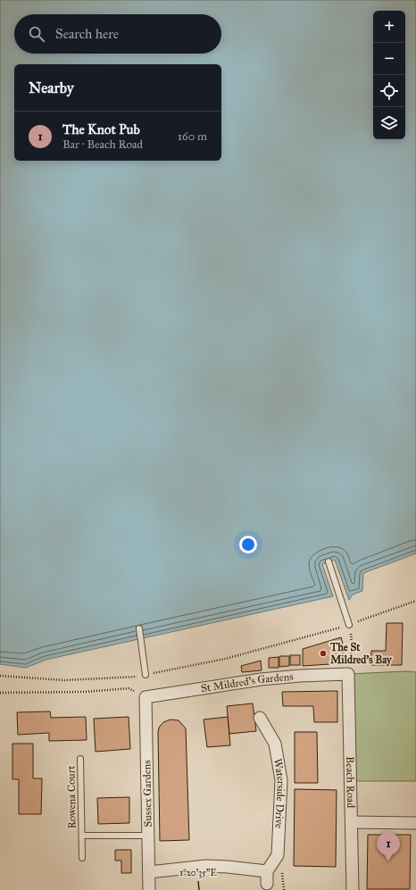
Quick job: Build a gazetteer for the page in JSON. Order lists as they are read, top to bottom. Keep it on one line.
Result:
{"streets":{"street":["St Mildred's Gardens","Beach Road","Sussex Gardens","Waterside Drive"],"lane":["Rowena Court"]},"crossings":[["St Mildred's Gardens","Beach Road"],["St Mildred's Gardens","Sussex Gardens"],["Sussex Gardens","Rowena Court"]],"places":["The St Mildred's Bay"],"page":{"map_buttons":["+","−"],"search":"Search here","heading":"Nearby","list":[{"mark":"1","name":"The Knot Pub","note":"Bar · Beach Road","value":"160 m"}],"pins":"1"},"coordinates":["1°20'35\"E"]}
